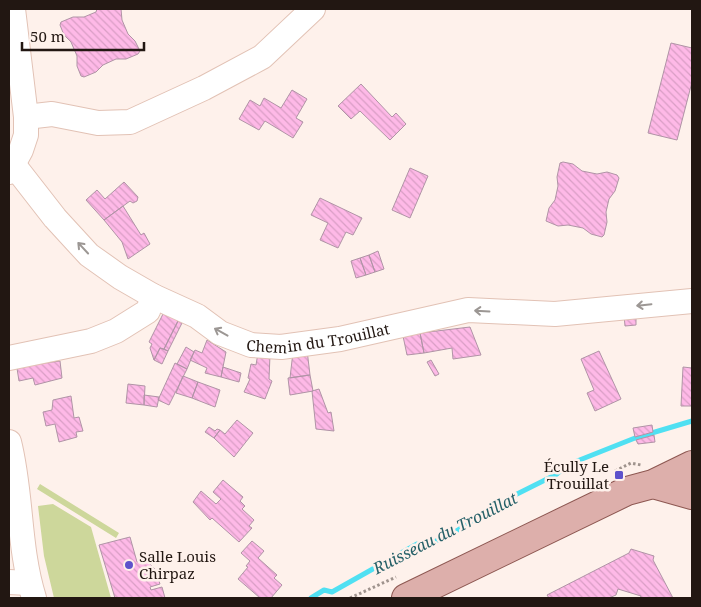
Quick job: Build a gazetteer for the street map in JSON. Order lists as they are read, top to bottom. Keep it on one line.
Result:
{"streets":{"street":["Chemin du Trouillat"]},"one_way":["Chemin du Trouillat"],"water":["Ruisseau du Trouillat"],"places":{"transit":["Écully Le Trouillat"],"other":["Salle Louis Chirpaz"]},"scale_bar":"50 m"}
